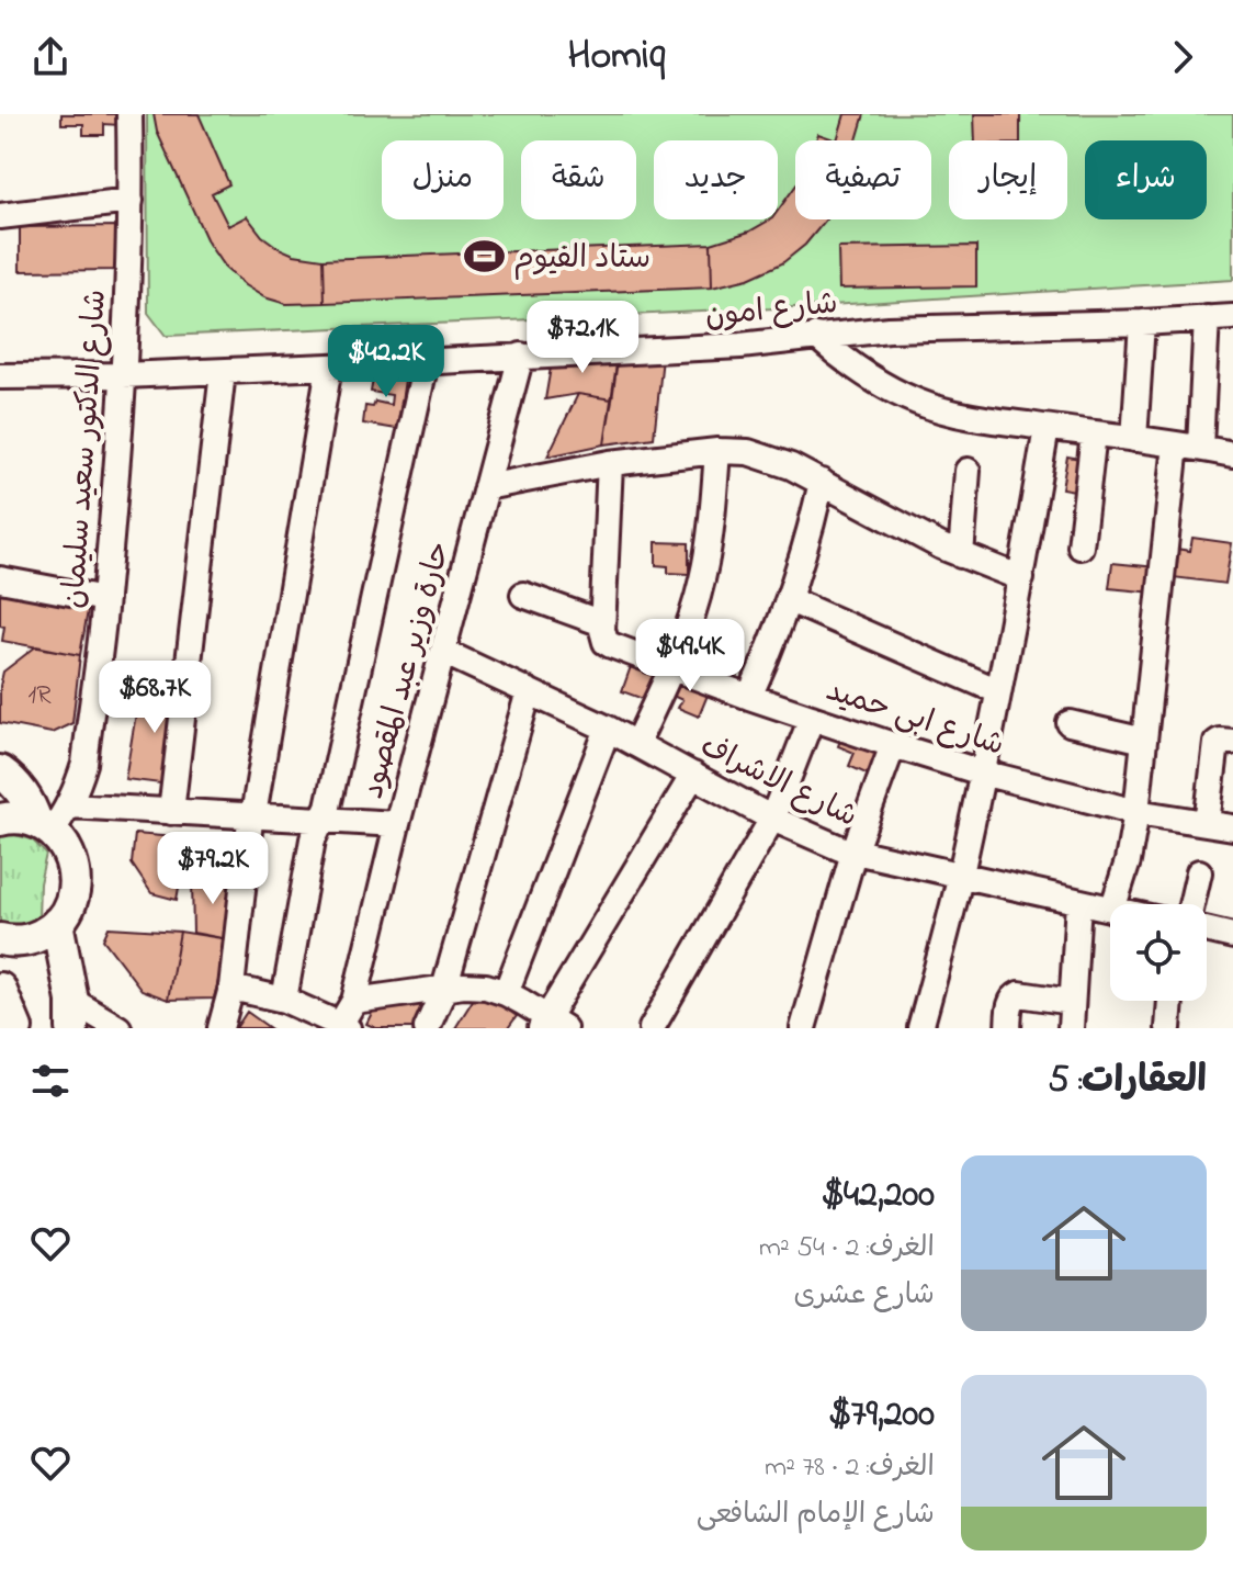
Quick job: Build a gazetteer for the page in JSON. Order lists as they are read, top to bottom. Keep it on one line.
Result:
{"streets":{"street":["شارع امون","شارع الدكتور سعيد سليمان","حارة وزير عبد المقصود","شارع ابى حميد","شارع الاشراف"]},"crossings":[["شارع امون","شارع الدكتور سعيد سليمان"],["شارع امون","حارة وزير عبد المقصود"],["حارة وزير عبد المقصود","شارع الاشراف"]],"places":{"sports":["ستاد الفيوم"]},"house_numbers":["1R"],"page":{"header":"Homiq","chip":["شراء","إيجار","تصفية","جديد","شقة","منزل"],"price":["$72.1K","$42.2K","$49.4K","$68.7K","$79.2K"],"heading":"العقارات: 5","list":[{"name":"$42,200","note":"الغرف: 2 · 54 m² · شارع عشرى"},{"name":"$79,200","note":"الغرف: 2 · 78 m² · شارع الإمام الشافعى"}]}}
